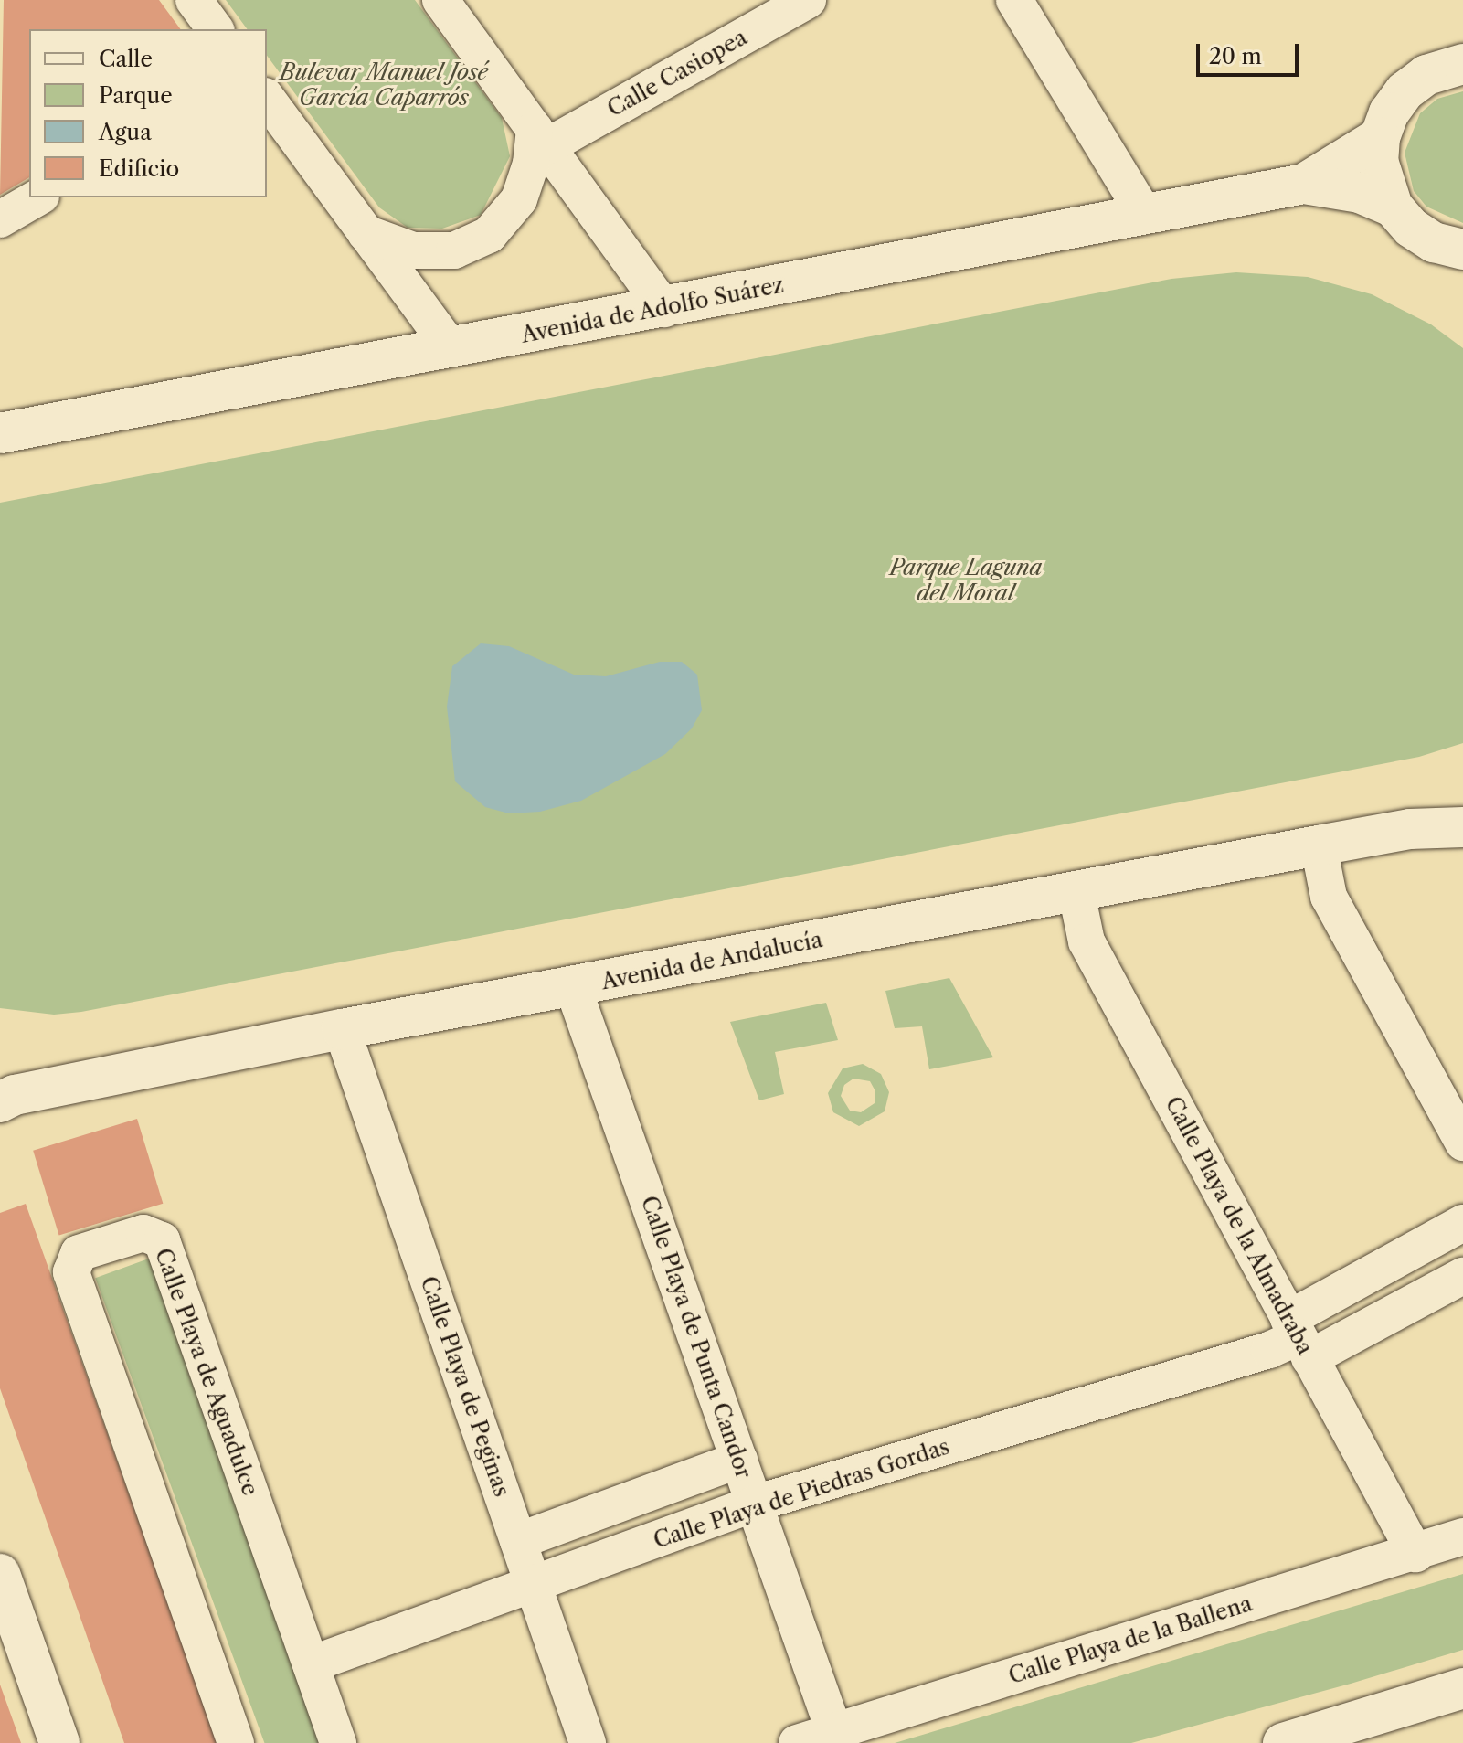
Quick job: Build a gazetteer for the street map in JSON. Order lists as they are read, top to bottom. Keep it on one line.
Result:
{"streets":{"street":["Calle Casiopea","Avenida de Adolfo Suárez","Avenida de Andalucía","Calle Playa de la Almadraba","Calle Playa de Punta Candor","Calle Playa de Aguadulce","Calle Playa de Peginas","Calle Playa de Piedras Gordas","Calle Playa de la Ballena"]},"crossings":[["Avenida de Andalucía","Calle Playa de la Almadraba"],["Avenida de Andalucía","Calle Playa de Punta Candor"],["Avenida de Andalucía","Calle Playa de Peginas"],["Calle Playa de la Almadraba","Calle Playa de Piedras Gordas"],["Calle Playa de la Almadraba","Calle Playa de la Ballena"],["Calle Playa de Punta Candor","Calle Playa de Piedras Gordas"],["Calle Playa de Punta Candor","Calle Playa de la Ballena"],["Calle Playa de Aguadulce","Calle Playa de Piedras Gordas"],["Calle Playa de Peginas","Calle Playa de Piedras Gordas"]],"parks":["Bulevar Manuel José García Caparrós","Parque Laguna del Moral"],"legend":["Calle","Parque","Agua","Edificio"],"scale_bar":"20 m"}
